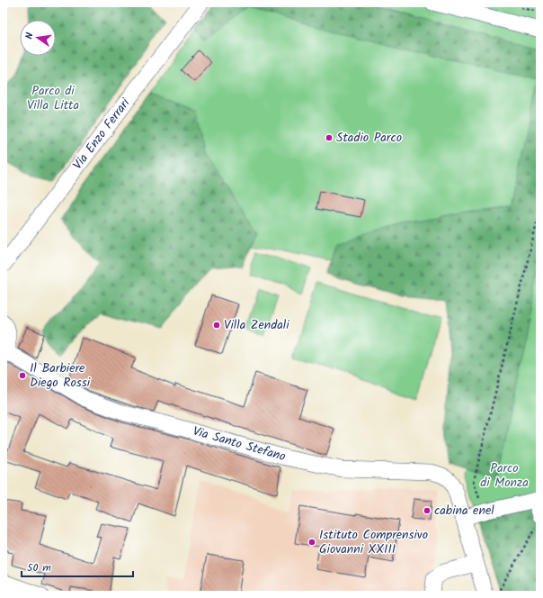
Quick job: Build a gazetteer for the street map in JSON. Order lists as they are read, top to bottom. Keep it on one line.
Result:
{"streets":{"street":["Via Enzo Ferrari","Via Santo Stefano"]},"parks":["Parco di Villa Litta","Parco di Monza"],"places":["Stadio Parco","Villa Zendali","Il Barbiere Diego Rossi","cabina enel","Istituto Comprensivo Giovanni XXIII"],"scale_bar":"50 m","north":"left"}
